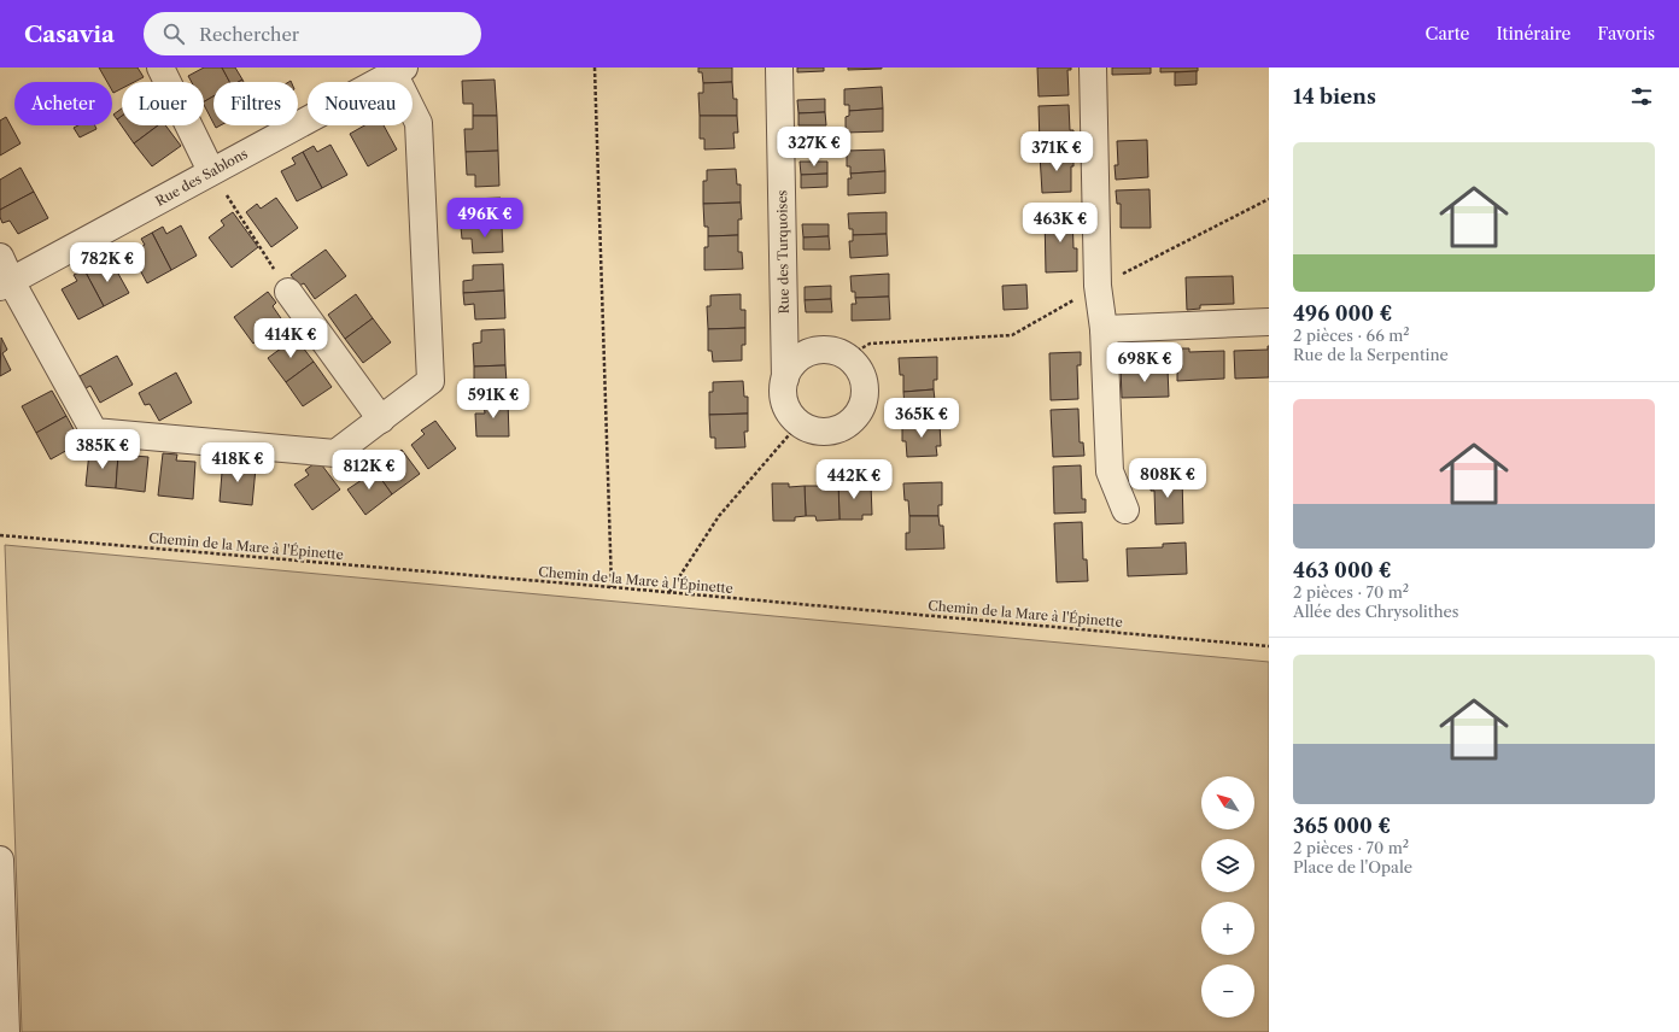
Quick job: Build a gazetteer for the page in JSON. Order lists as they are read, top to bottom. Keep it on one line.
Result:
{"streets":{"street":["Rue des Sablons","Rue des Turquoises"],"path":["Chemin de la Mare à l'Épinette"]},"north":"top left","page":{"header":"Casavia","search":"Rechercher","nav":["Carte","Itinéraire","Favoris"],"heading":"14 biens","chip":["Acheter","Louer","Filtres","Nouveau"],"list":[{"name":"496 000 €","note":"2 pièces · 66 m² · Rue de la Serpentine"},{"name":"463 000 €","note":"2 pièces · 70 m² · Allée des Chrysolithes"},{"name":"365 000 €","note":"2 pièces · 70 m² · Place de l'Opale"}],"price":["327K €","371K €","496K €","463K €","782K €","414K €","698K €","591K €","365K €","385K €","418K €","812K €","808K €","442K €"],"map_buttons":["+","−"]}}
